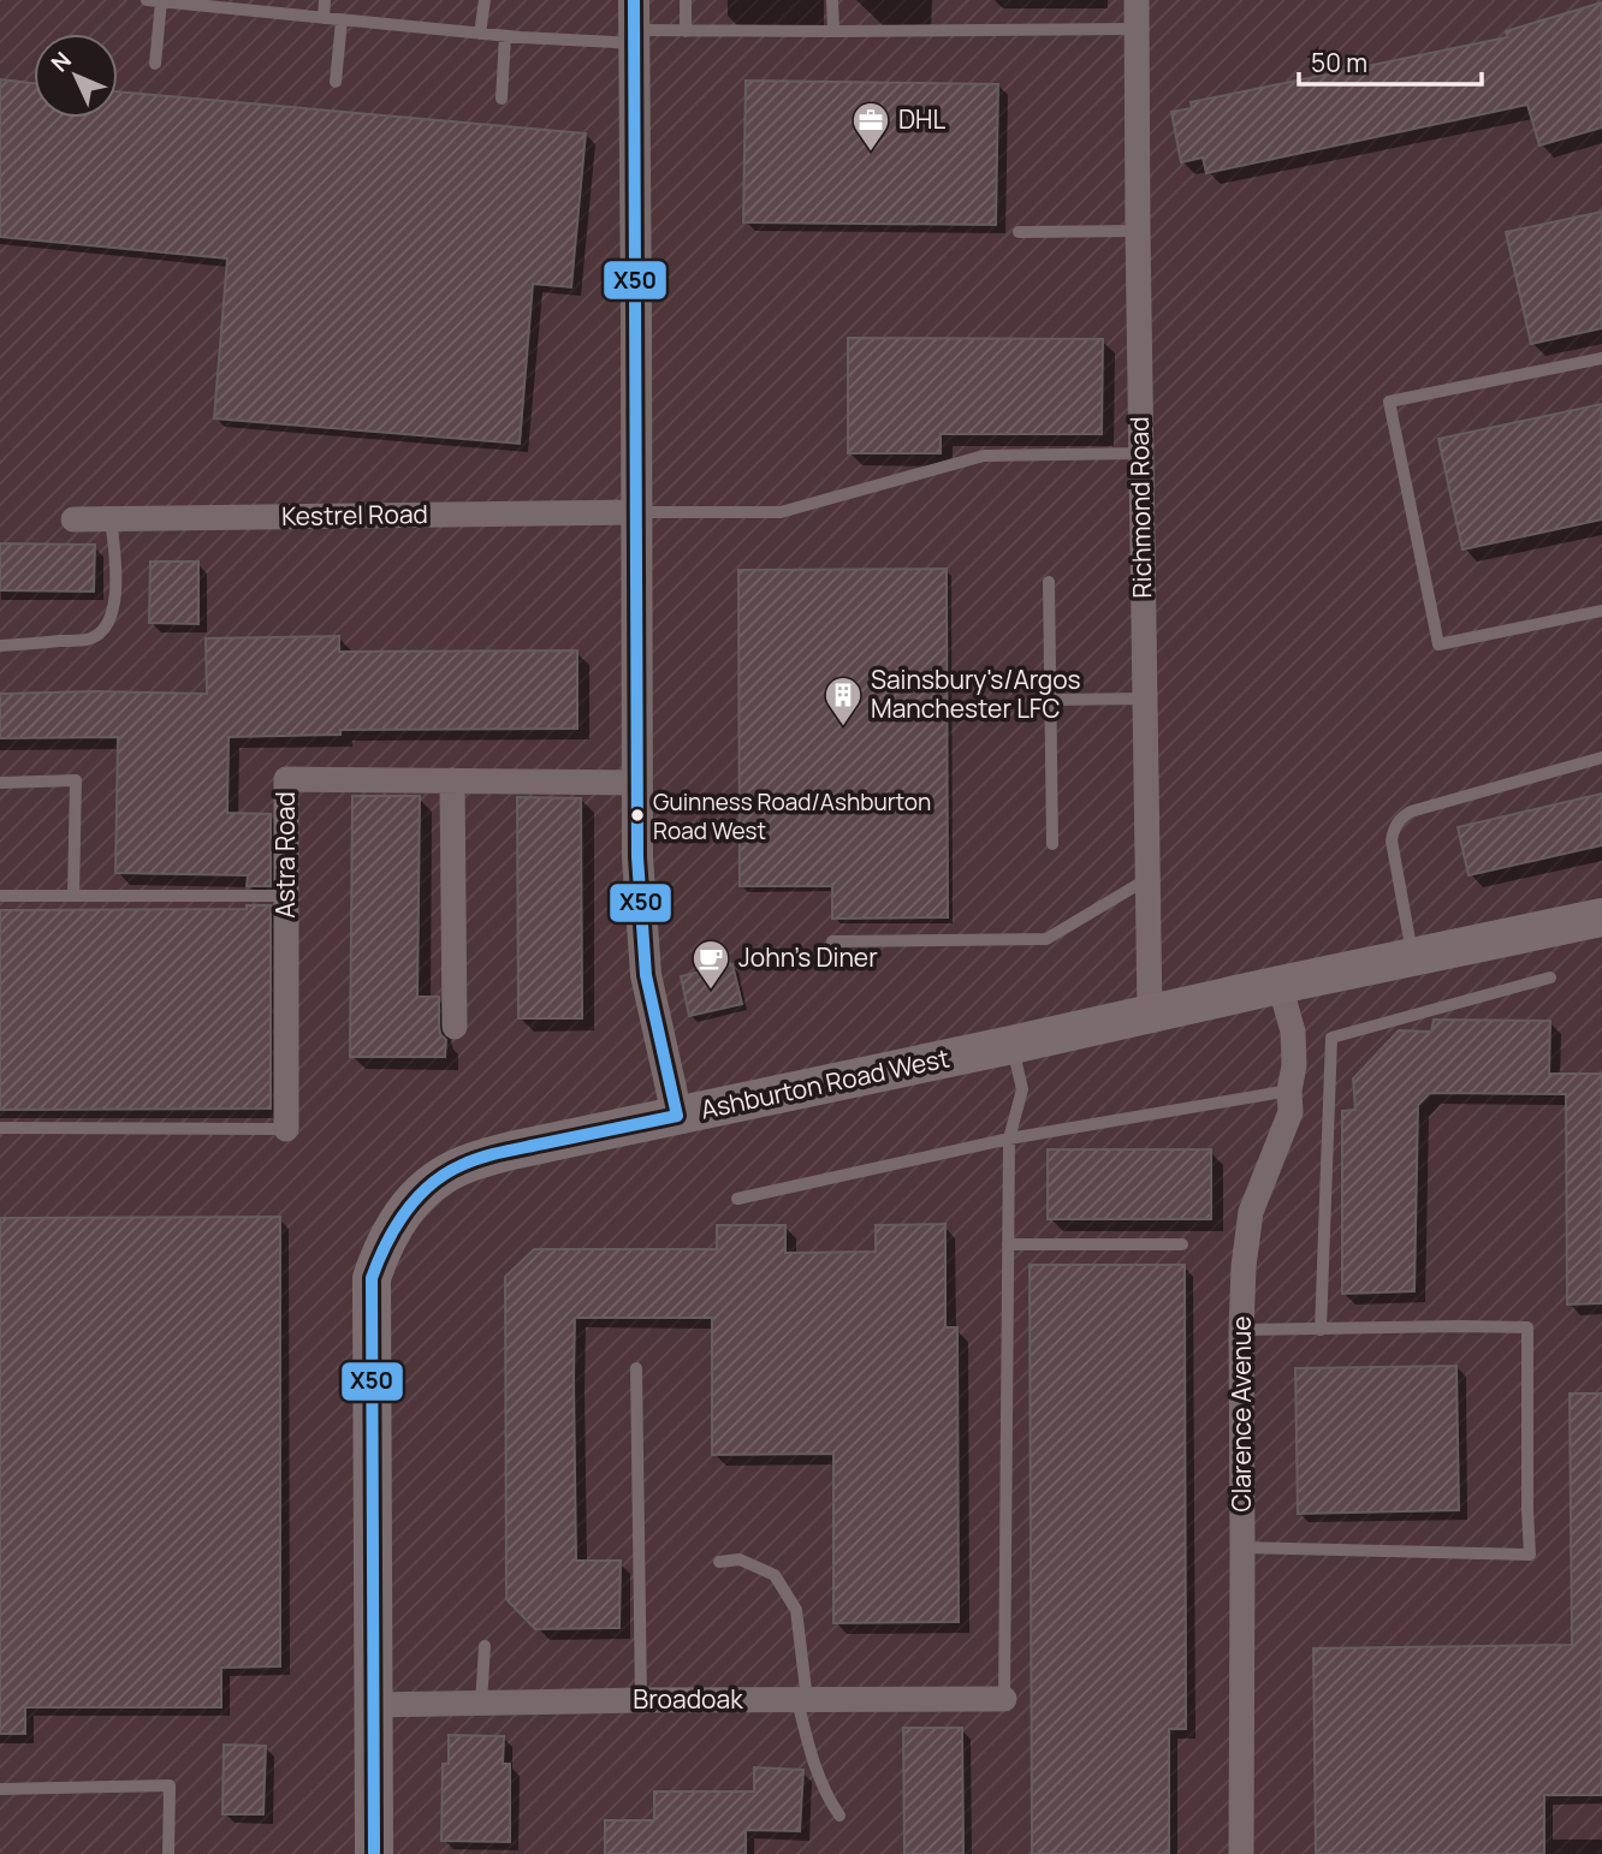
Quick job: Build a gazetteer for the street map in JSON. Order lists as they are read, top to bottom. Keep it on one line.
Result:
{"streets":{"main road":["Ashburton Road West"],"street":["Richmond Road","Kestrel Road","Astra Road","Clarence Avenue","Broadoak"]},"crossings":[["Richmond Road","Ashburton Road West"],["Ashburton Road West","Clarence Avenue"],["Ashburton Road West","Broadoak"]],"places":{"office":["DHL"],"building":["Sainsbury's/Argos Manchester LFC"],"other":["Guinness Road/Ashburton Road West"],"cafe":["John's Diner"]},"lines":["transit line X50"],"scale_bar":"50 m","north":"top left"}
